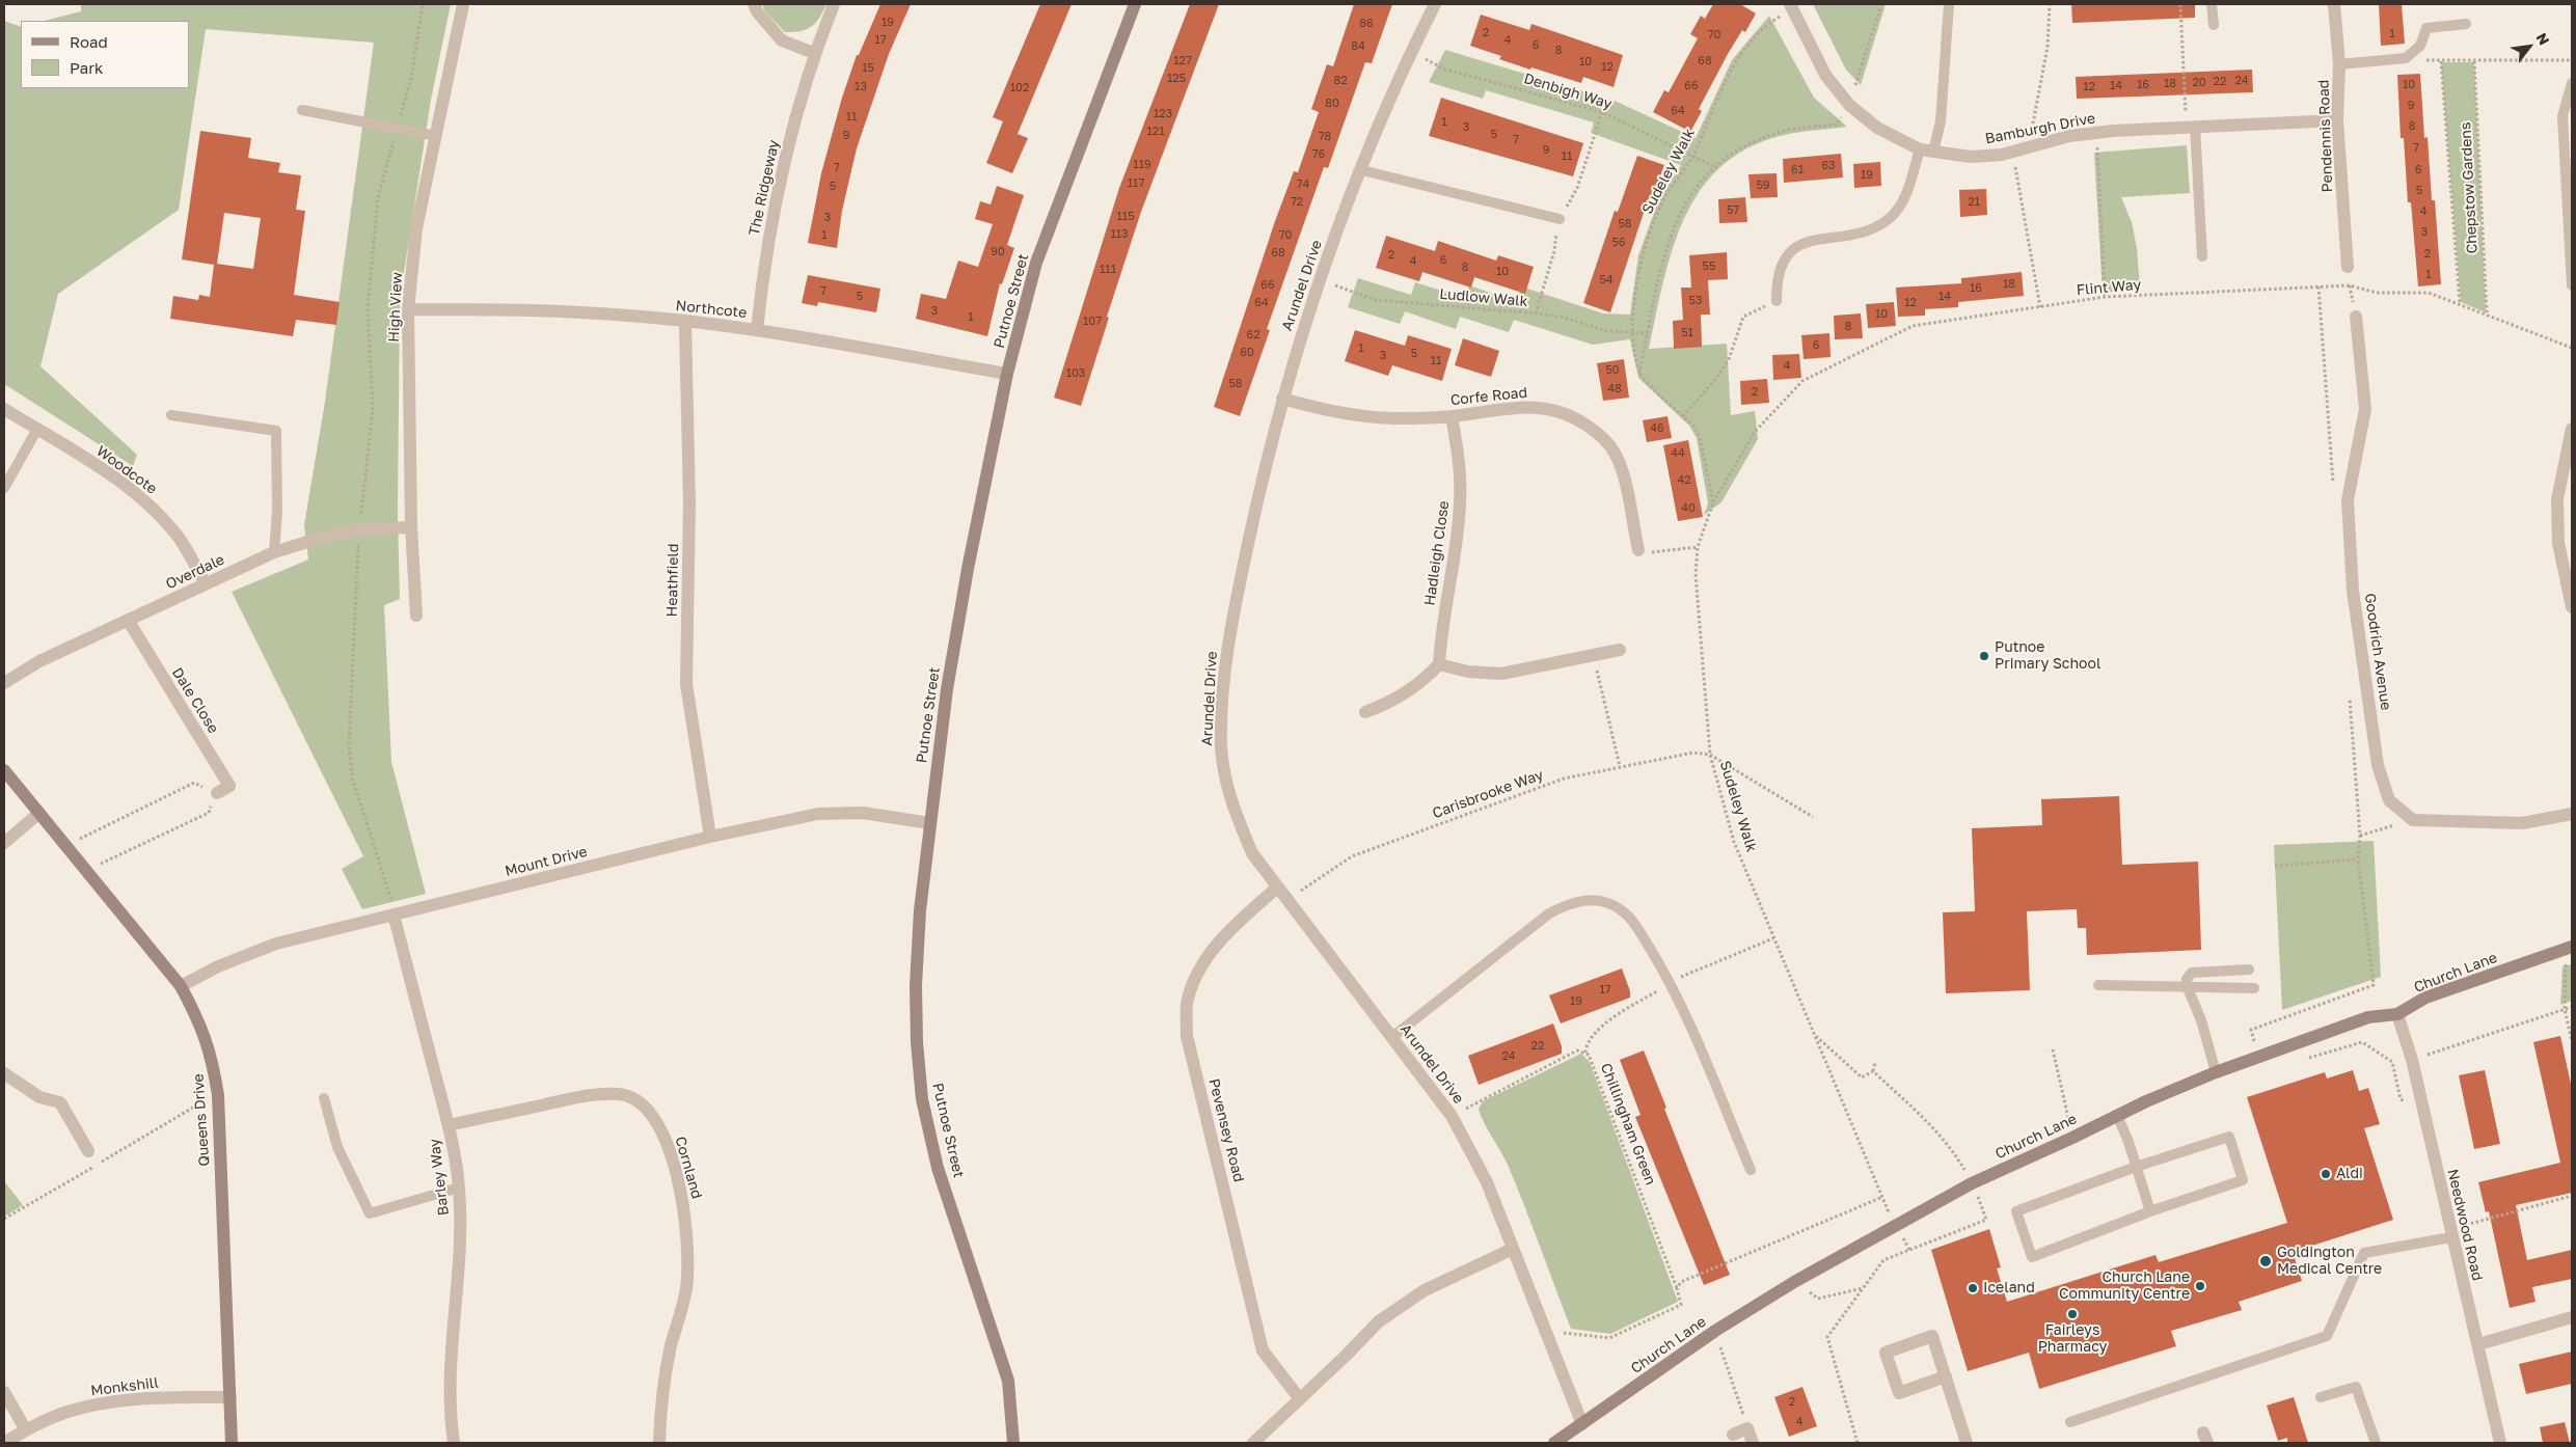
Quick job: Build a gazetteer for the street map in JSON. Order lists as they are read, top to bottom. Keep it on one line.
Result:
{"streets":{"street":["Bamburgh Drive","Pendennis Road","The Ridgeway","Arundel Drive","Putnoe Street","High View","Northcote","Corfe Road","Woodcote","Hadleigh Close","Overdale","Heathfield","Goodrich Avenue","Dale Close","Mount Drive","Church Lane","Queens Drive","Pevensey Road","Cornland","Barley Way","Needwood Road","Monkshill"],"path":["Denbigh Way","Sudeley Walk","Chepstow Gardens","Flint Way","Ludlow Walk","Carisbrooke Way","Chillingham Green"]},"crossings":[["Denbigh Way","Sudeley Walk"],["Denbigh Way","Arundel Drive"],["Bamburgh Drive","Pendennis Road"],["Bamburgh Drive","Sudeley Walk"],["Sudeley Walk","Flint Way"],["Sudeley Walk","Ludlow Walk"],["Sudeley Walk","Carisbrooke Way"],["The Ridgeway","Northcote"],["Chepstow Gardens","Flint Way"],["Arundel Drive","Ludlow Walk"],["Arundel Drive","Corfe Road"],["Arundel Drive","Carisbrooke Way"],["Arundel Drive","Church Lane"],["Arundel Drive","Chillingham Green"],["Arundel Drive","Pevensey Road"],["Putnoe Street","Northcote"],["Putnoe Street","Mount Drive"],["High View","Northcote"],["High View","Overdale"],["Northcote","Heathfield"],["Corfe Road","Hadleigh Close"],["Woodcote","Overdale"],["Overdale","Dale Close"],["Heathfield","Mount Drive"],["Mount Drive","Queens Drive"],["Mount Drive","Barley Way"],["Church Lane","Needwood Road"],["Queens Drive","Monkshill"],["Cornland","Barley Way"]],"places":["Putnoe Primary School","Aldi","Goldington Medical Centre","Church Lane Community Centre","Iceland","Fairleys Pharmacy"],"house_numbers":["19","86","2","1","70","17","4","6","84","8","127","68","10","12","15","125","82","24","22","20","18","16","10","66","14","13","12","102","80","9","64","123","11","1","8","3","121","5","9","78","7","7","9","76","11","119","63","7","61","6","19","117","74","59","5","5","72","21","57","4","115","3","58","3","113","1","70","56","90","68","2","2","6","4","55","8","111","10","1","54","18","66","16","7","5","14","53","64","12","3","10","1","107","8","51","62","6","1","60","5","3","11","4","50","103","58","48","2","46","44","42","40","17","19","22","24","2","4"],"legend":["Road","Park"],"north":"top right"}
